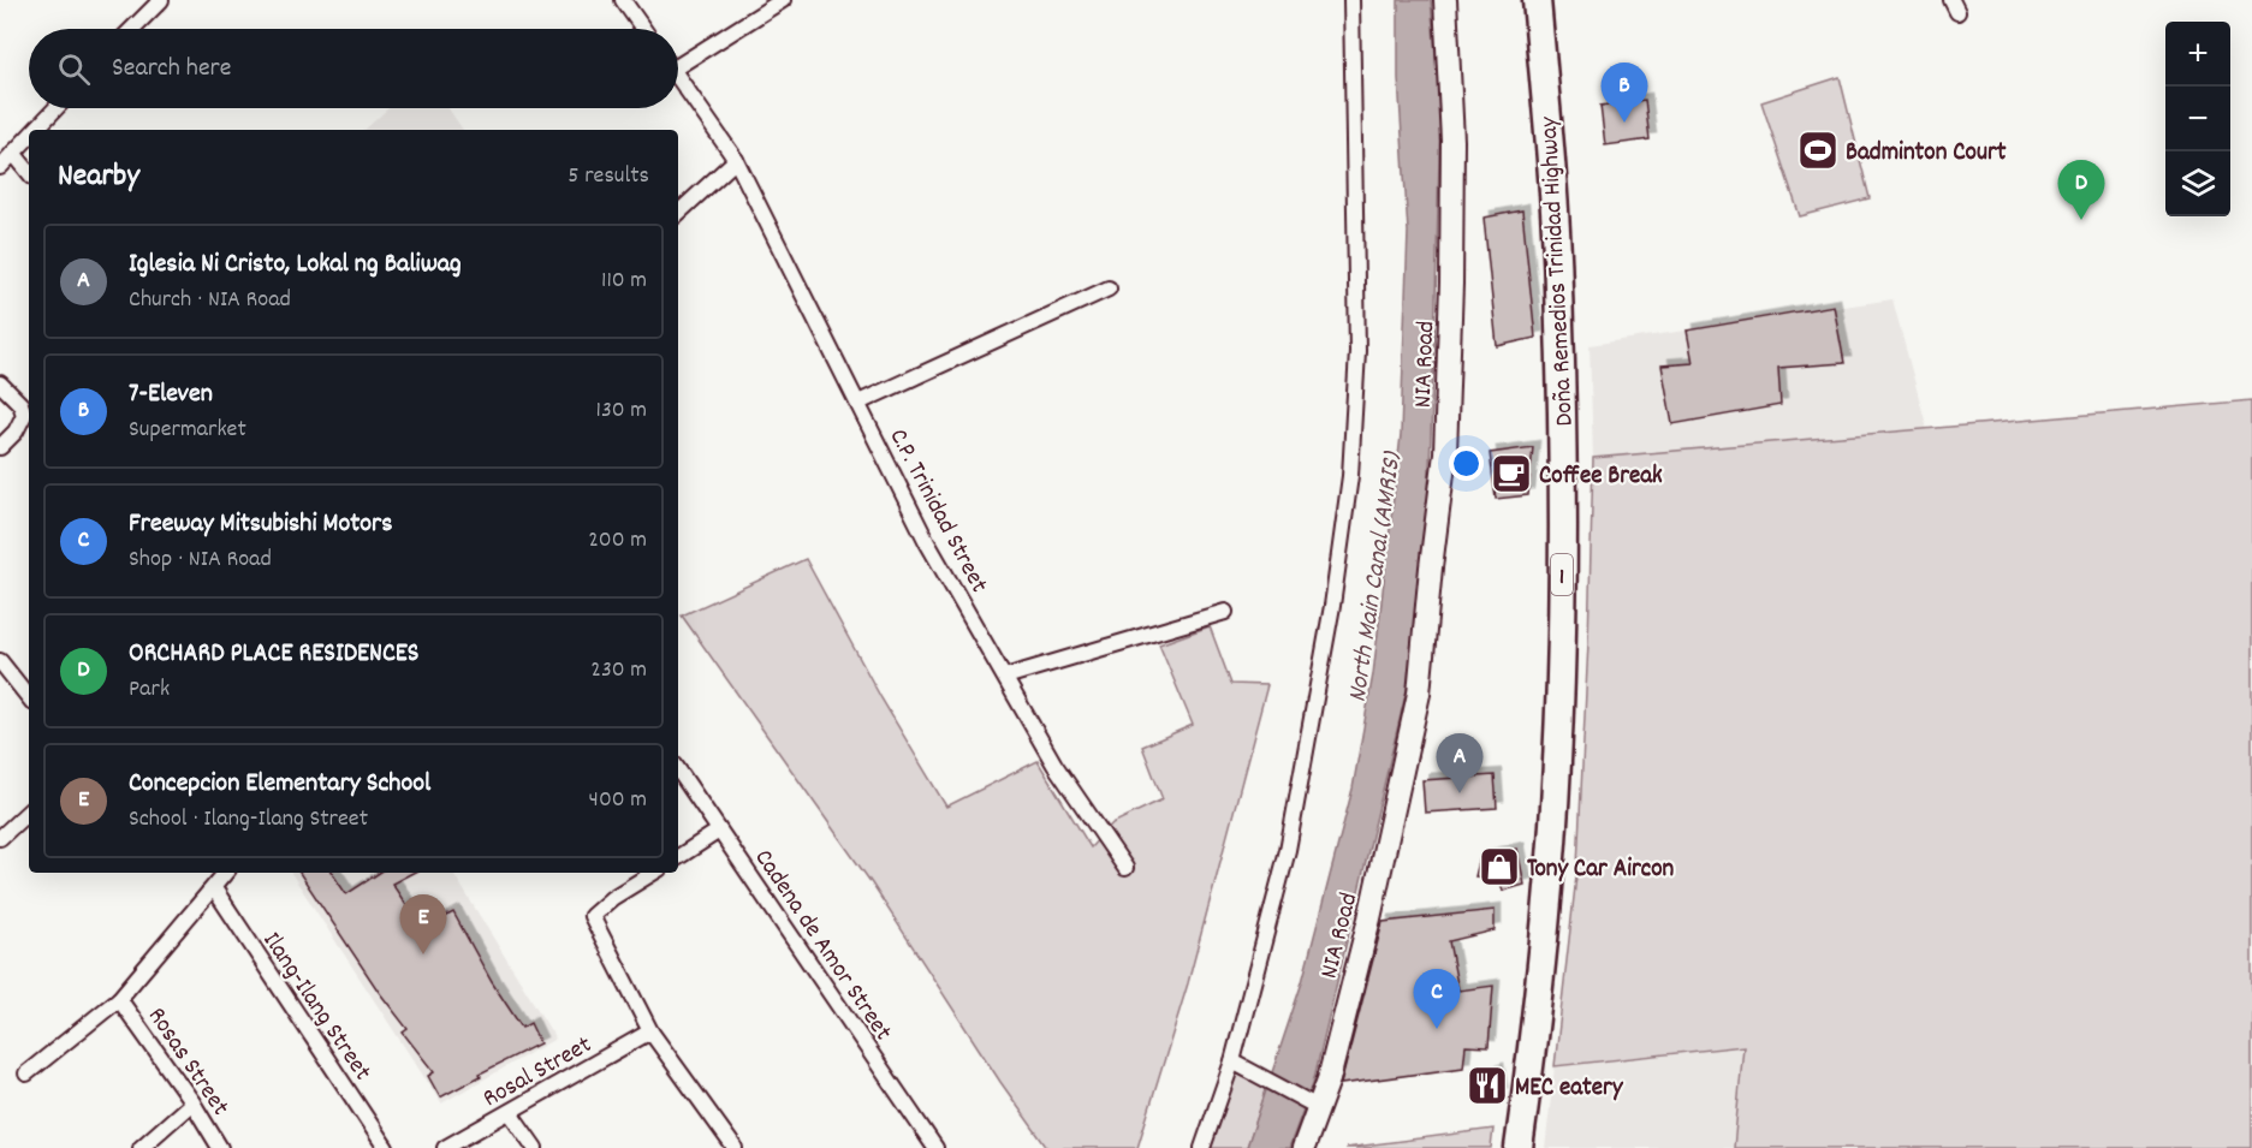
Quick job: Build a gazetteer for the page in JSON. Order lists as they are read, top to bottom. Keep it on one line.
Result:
{"streets":{"highway":["Doña Remedios Trinidad Highway","1"],"street":["NIA Road","C.P. Trinidad Street","Cadena de Amor Street","Ilang-Ilang Street","Rosas Street","Rosal Street"]},"crossings":[["Ilang-Ilang Street","Rosas Street"]],"water":["North Main Canal (AMRIS)"],"places":{"sports":["Badminton Court"],"cafe":["Coffee Break"],"shop":["Tony Car Aircon"],"restaurant":["MEC eatery"]},"page":{"map_buttons":["+","−"],"search":"Search here","pins":["B","D","A","E","C"],"heading":["Nearby","5 results"],"list":[{"mark":"A","name":"Iglesia Ni Cristo, Lokal ng Baliwag","note":"Church · NIA Road","value":"110 m"},{"mark":"B","name":"7-Eleven","note":"Supermarket","value":"130 m"},{"mark":"C","name":"Freeway Mitsubishi Motors","note":"Shop · NIA Road","value":"200 m"},{"mark":"D","name":"ORCHARD PLACE RESIDENCES","note":"Park","value":"230 m"},{"mark":"E","name":"Concepcion Elementary School","note":"School · Ilang-Ilang Street","value":"400 m"}]}}
